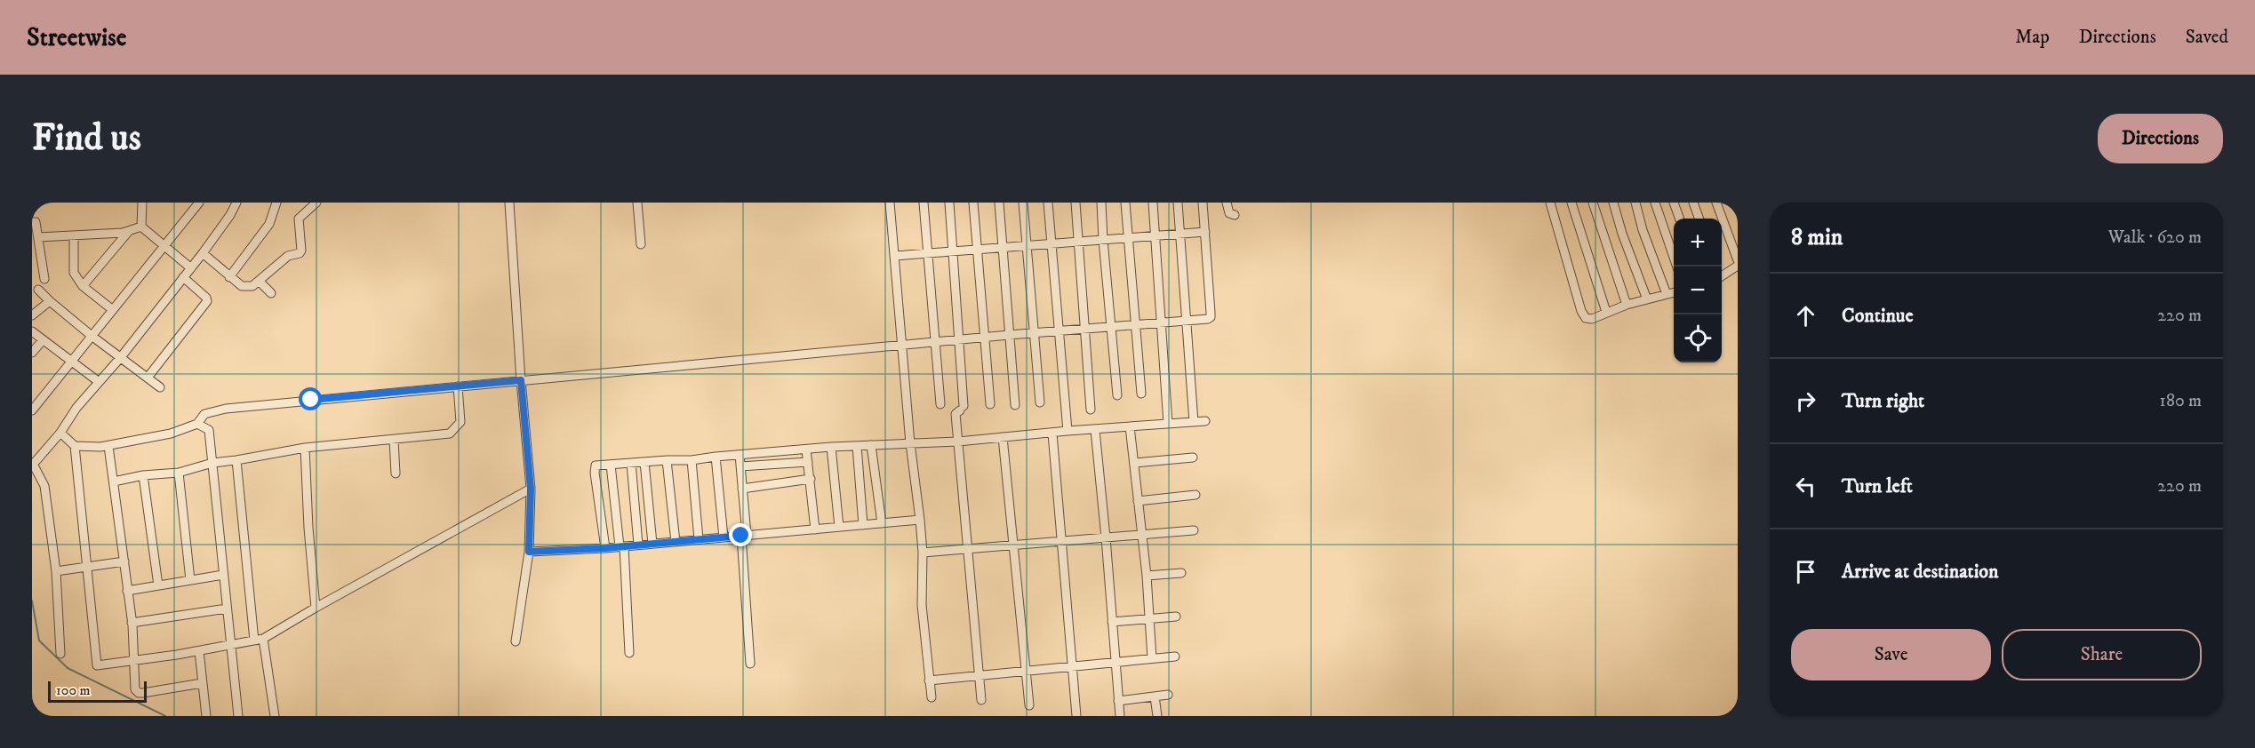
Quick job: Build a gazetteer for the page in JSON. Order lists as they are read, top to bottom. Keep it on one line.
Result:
{"scale_bar":"100 m","page":{"header":"Streetwise","nav":["Map","Directions","Saved"],"buttons":["Directions",["Save","Share"]],"title":"Find us","heading":["8 min","Walk · 620 m"],"map_buttons":["+","−"],"list":[["Continue","220 m"],["Turn right","180 m"],["Turn left","220 m"],"Arrive at destination"],"scale":"100 m"}}
